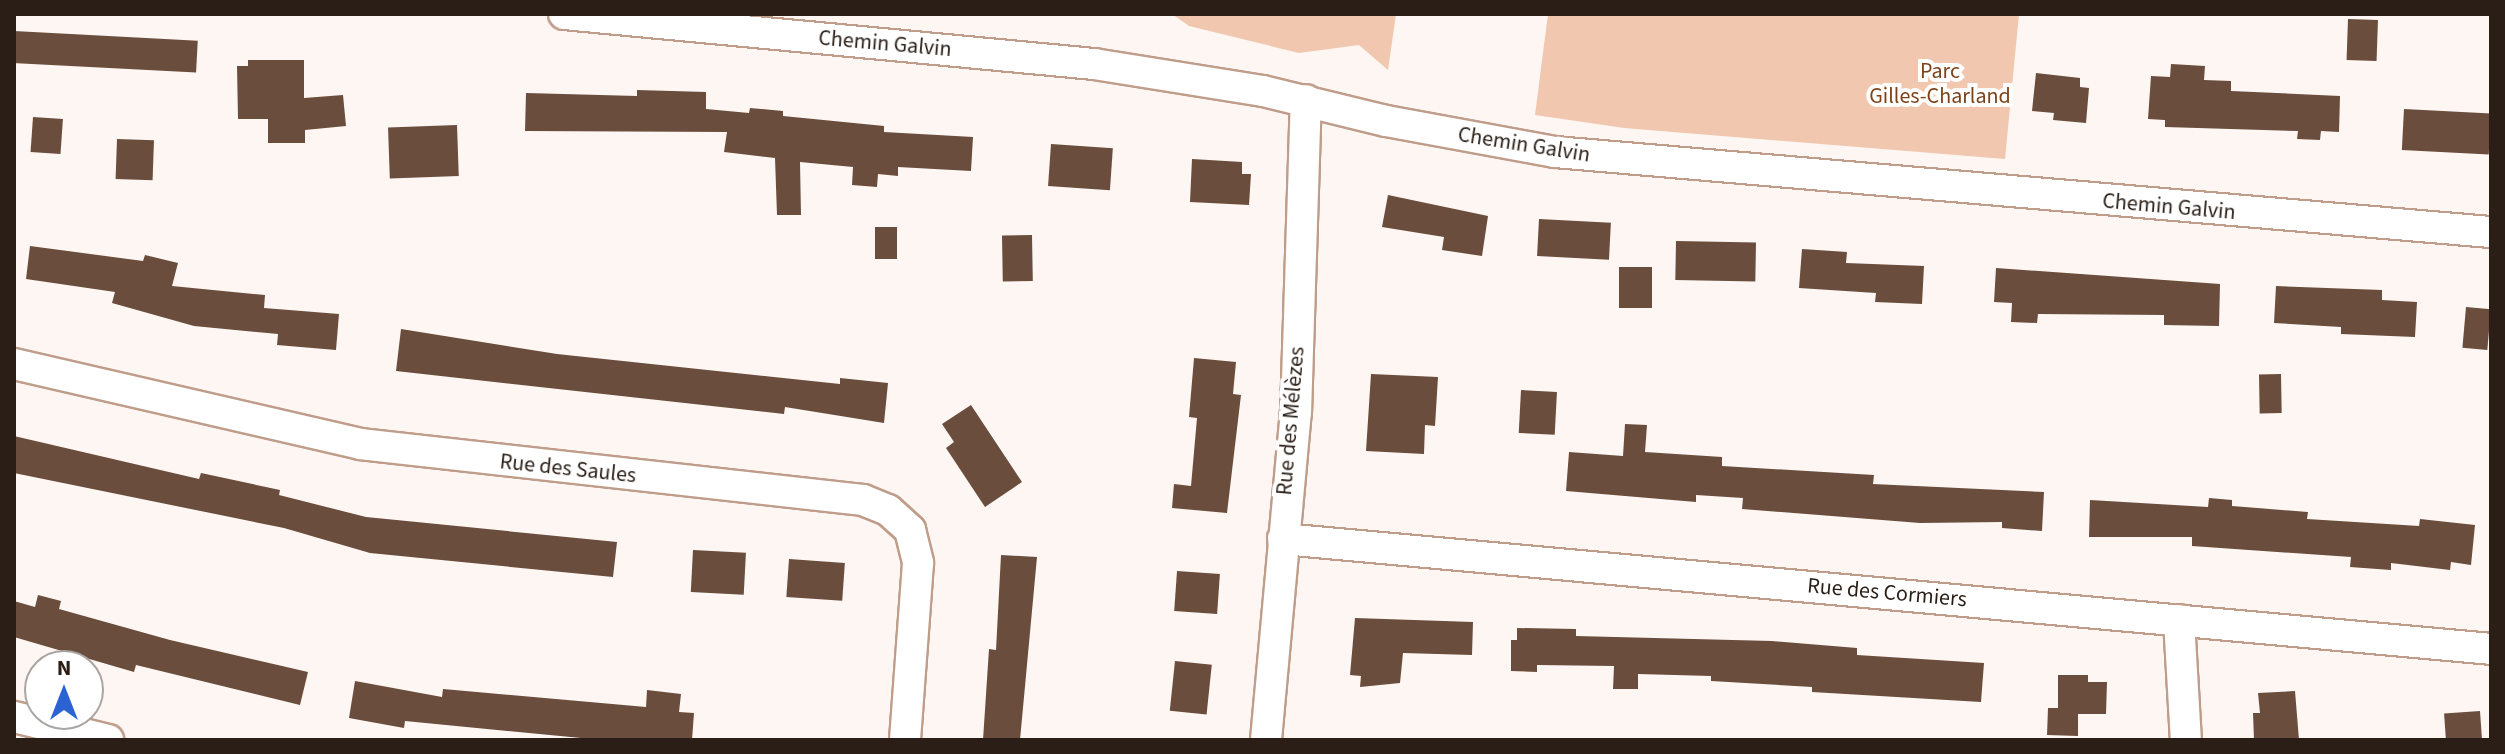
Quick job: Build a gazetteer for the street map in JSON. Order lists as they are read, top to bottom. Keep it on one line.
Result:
{"streets":{"street":["Chemin Galvin","Rue des Mélèzes","Rue des Saules","Rue des Cormiers"]},"crossings":[["Chemin Galvin","Rue des Mélèzes"],["Rue des Mélèzes","Rue des Cormiers"]],"parks":["Parc Gilles-Charland"],"north":"top"}
